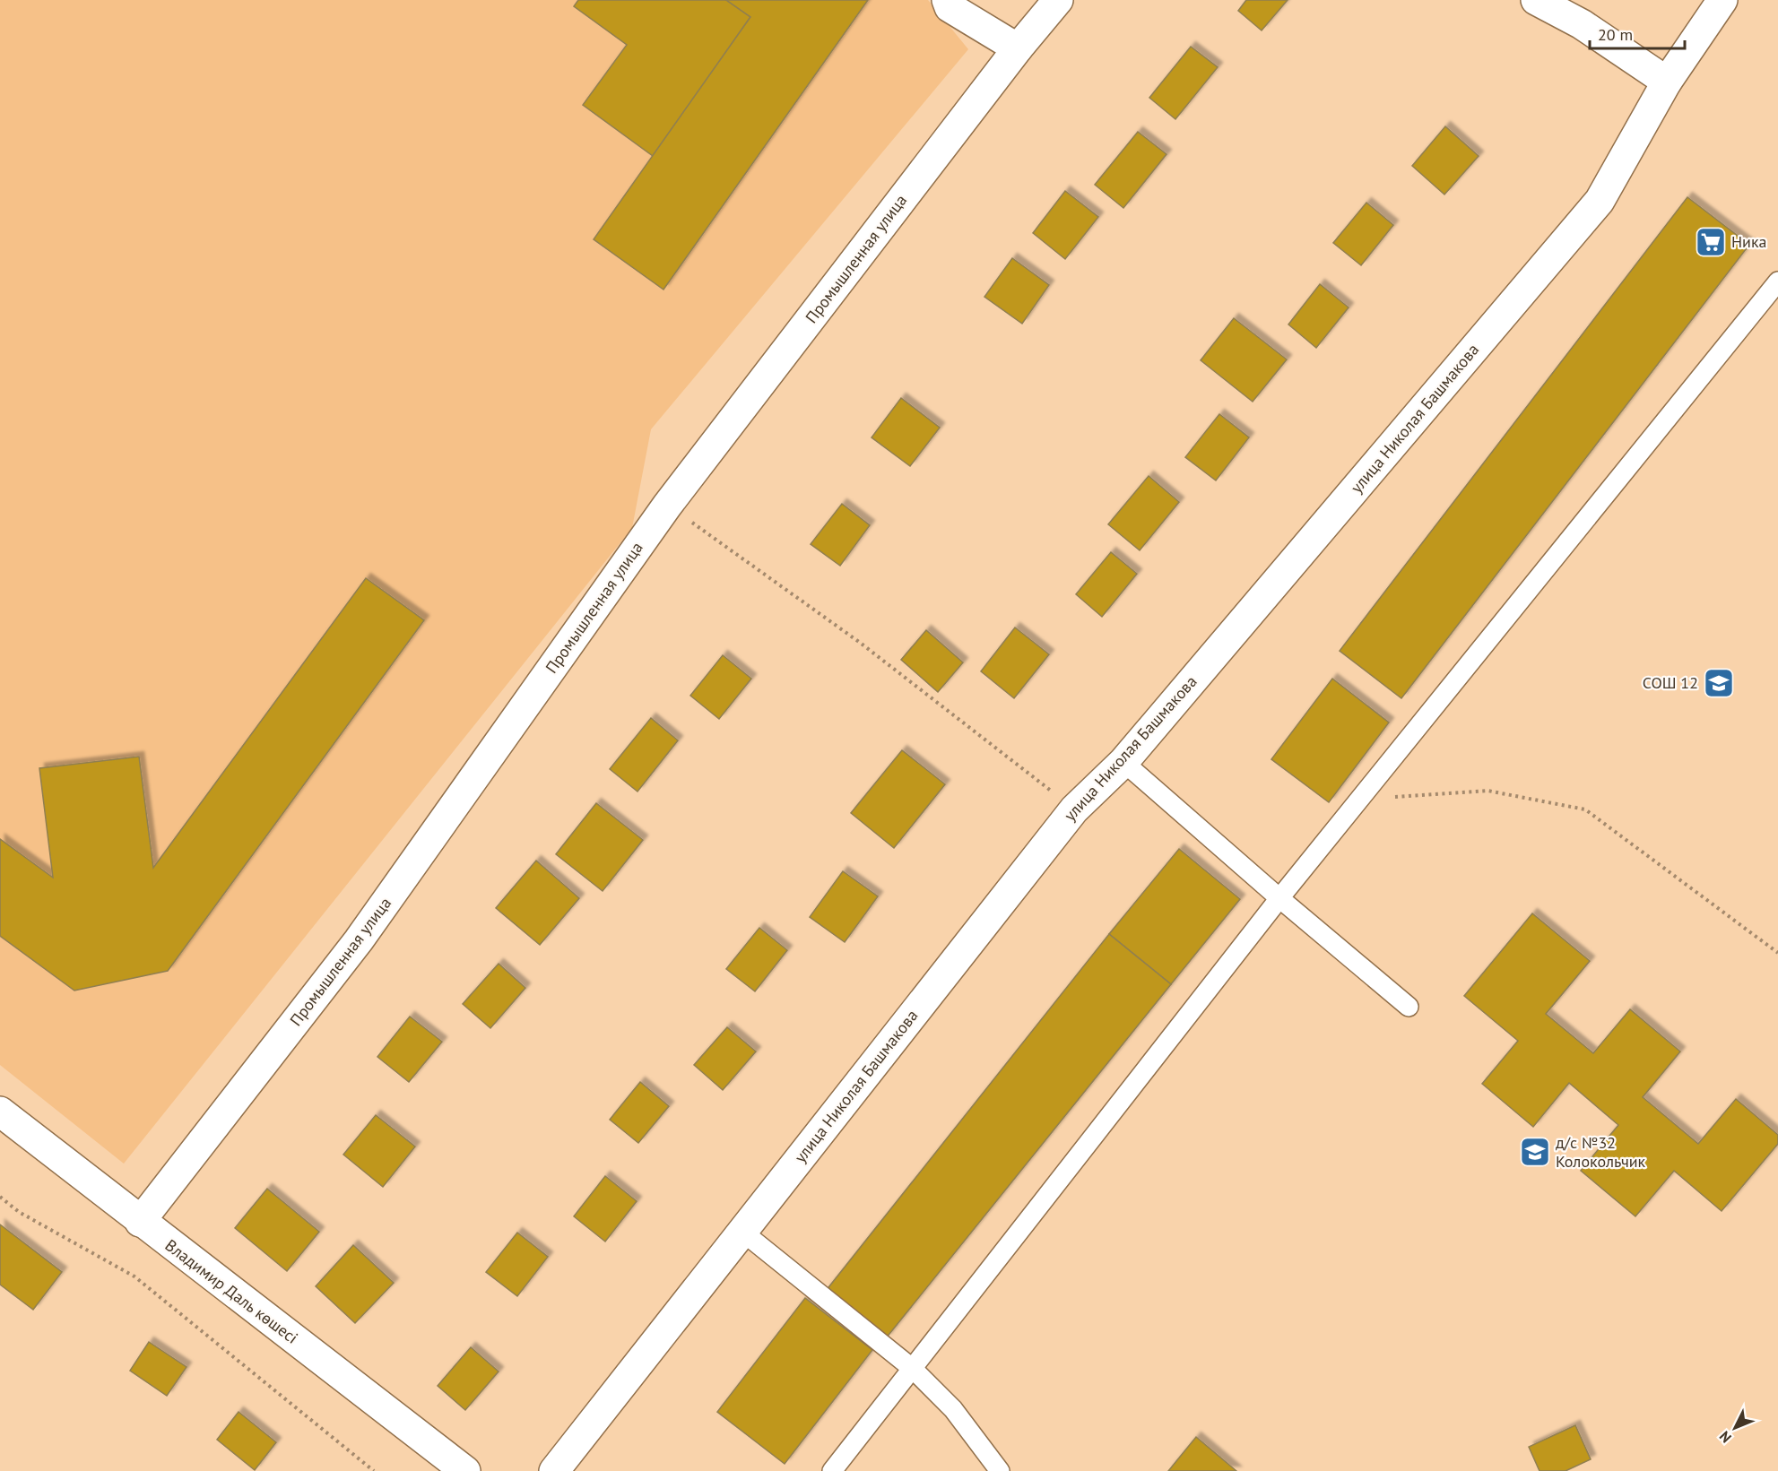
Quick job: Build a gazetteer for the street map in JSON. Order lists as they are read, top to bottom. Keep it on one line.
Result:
{"streets":{"street":["Промышленная улица","улица Николая Башмакова","Владимир Даль көшесі"]},"crossings":[["Промышленная улица","Владимир Даль көшесі"]],"places":{"supermarket":["Ника"],"school or university":["СОШ 12","д/с №32 Колокольчик"]},"scale_bar":"20 m","north":"bottom left"}
